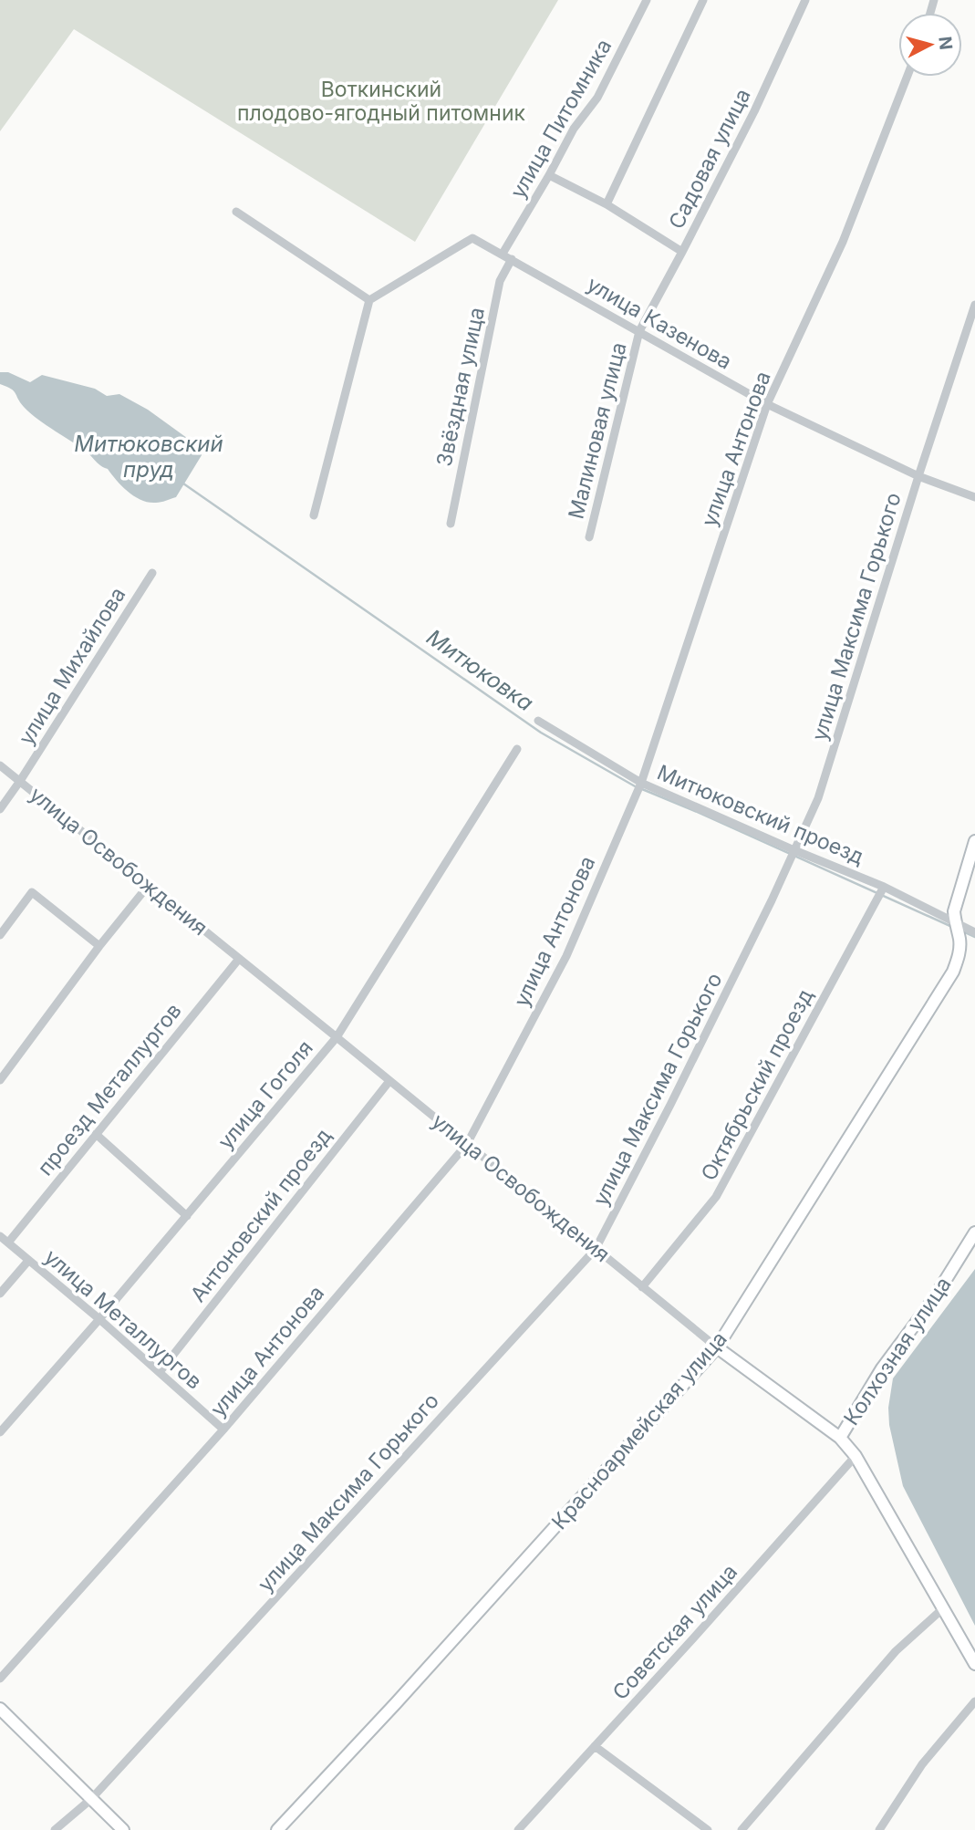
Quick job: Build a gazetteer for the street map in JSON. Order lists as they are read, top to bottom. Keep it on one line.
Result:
{"streets":{"street":["улица Питомника","Садовая улица","улица Казенова","Звёздная улица","Малиновая улица","улица Антонова","улица Максима Горького","улица Михайлова","Митюковский проезд","улица Освобождения","Октябрьский проезд","проезд Металлургов","улица Гоголя","Антоновский проезд","улица Металлургов","Колхозная улица","Красноармейская улица","Советская улица"]},"crossings":[["улица Питомника","улица Казенова"],["Садовая улица","улица Казенова"],["Садовая улица","Малиновая улица"],["улица Казенова","Звёздная улица"],["улица Казенова","Малиновая улица"],["улица Казенова","улица Антонова"],["улица Казенова","улица Максима Горького"],["улица Антонова","Митюковский проезд"],["улица Антонова","улица Освобождения"],["улица Антонова","улица Металлургов"],["улица Максима Горького","Митюковский проезд"],["улица Максима Горького","улица Освобождения"],["улица Михайлова","улица Освобождения"],["Митюковский проезд","Октябрьский проезд"],["Митюковский проезд","Красноармейская улица"],["улица Освобождения","Октябрьский проезд"],["улица Освобождения","проезд Металлургов"],["улица Освобождения","улица Гоголя"],["улица Освобождения","Антоновский проезд"],["улица Освобождения","Колхозная улица"],["улица Освобождения","Красноармейская улица"],["улица Освобождения","Советская улица"],["проезд Металлургов","улица Металлургов"],["улица Гоголя","улица Металлургов"],["Антоновский проезд","улица Металлургов"]],"water":["Митюковский пруд","Митюковка"],"parks":["Воткинский плодово-ягодный питомник"],"north":"right"}
